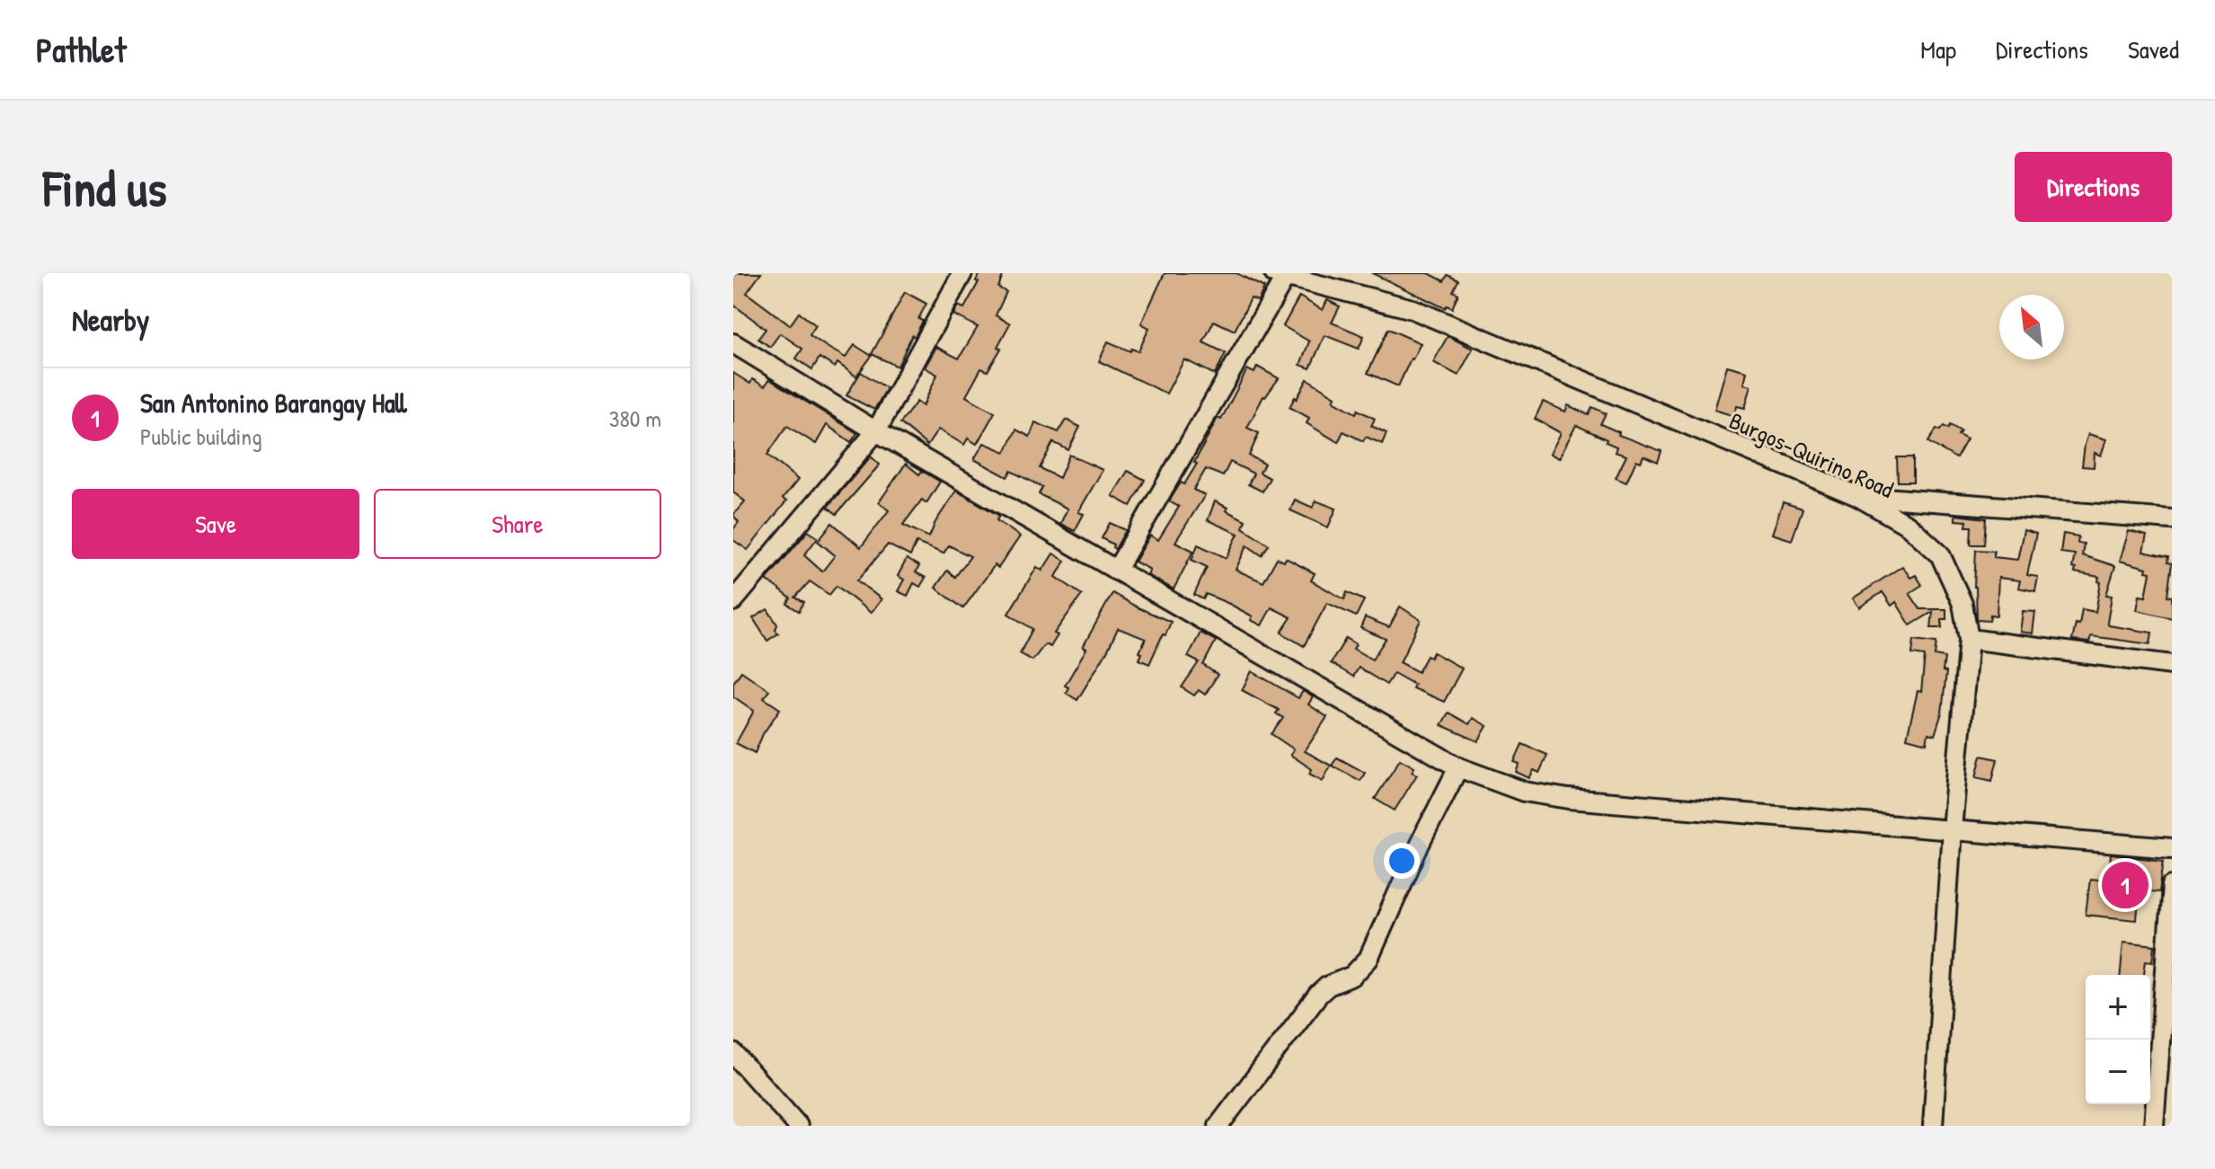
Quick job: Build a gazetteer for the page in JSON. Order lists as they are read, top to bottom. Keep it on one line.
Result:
{"streets":{"street":["Burgos-Quirino Road"]},"north":"top left","page":{"header":"Pathlet","nav":["Map","Directions","Saved"],"buttons":["Directions",["Save","Share"]],"title":"Find us","heading":"Nearby","list":[{"mark":"1","name":"San Antonino Barangay Hall","note":"Public building","value":"380 m"}],"pins":"1","map_buttons":["+","−"]}}
